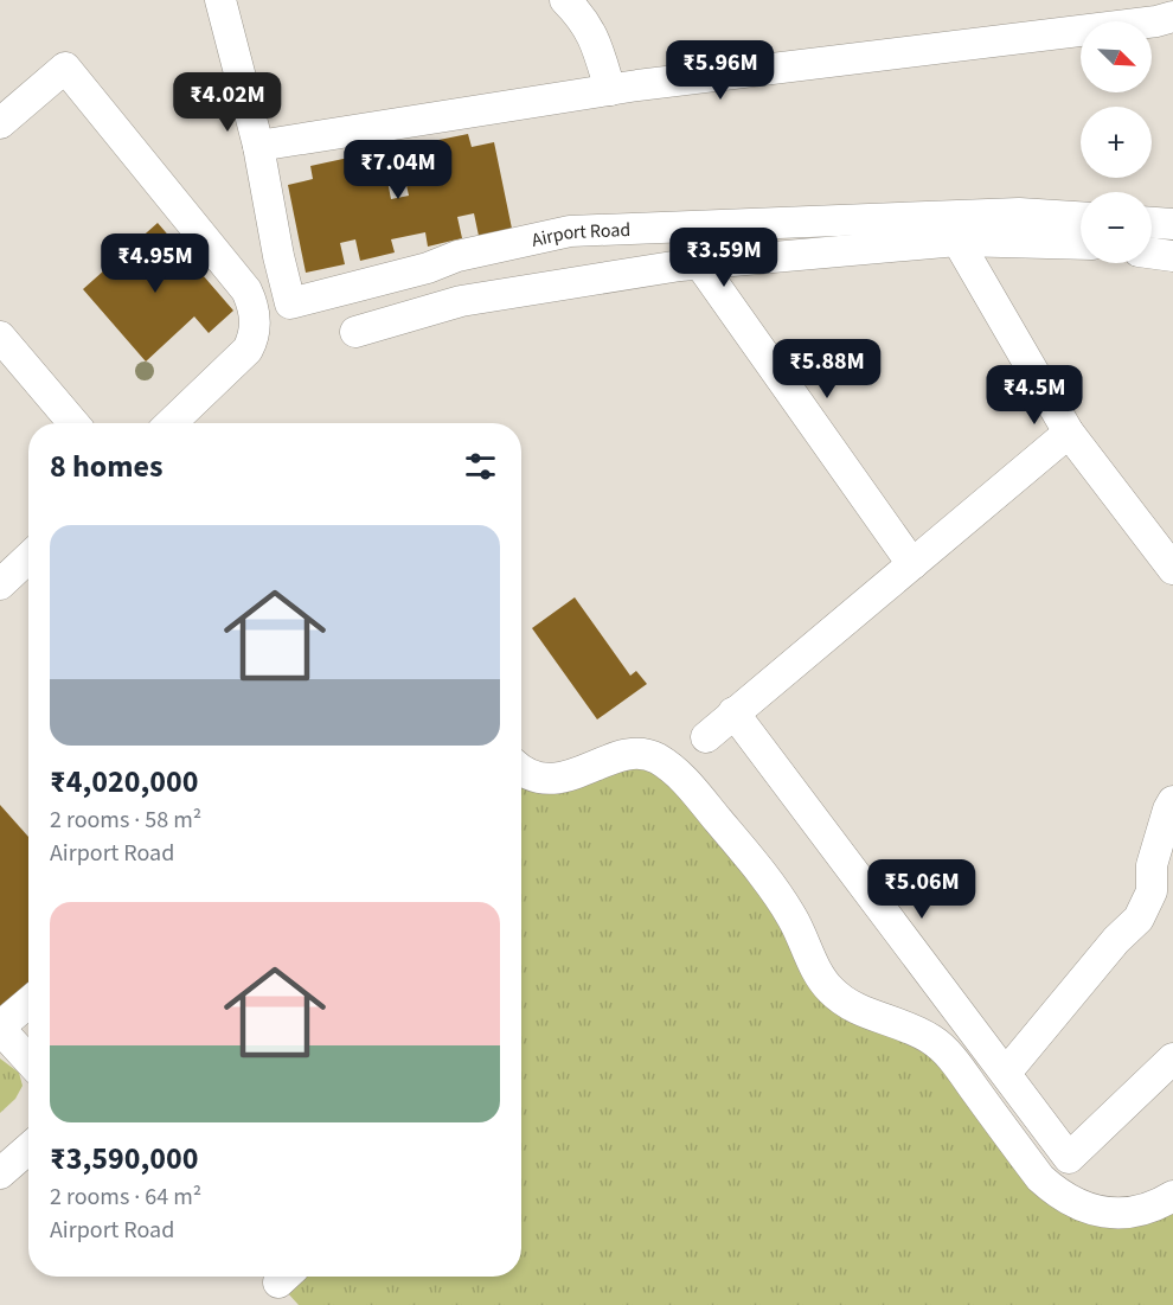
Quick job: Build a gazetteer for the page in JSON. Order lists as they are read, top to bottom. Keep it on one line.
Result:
{"streets":{"street":["Airport Road"]},"north":"bottom right","page":{"map_buttons":["+","−"],"price":["₹5.96M","₹4.02M","₹7.04M","₹3.59M","₹4.95M","₹5.88M","₹4.5M","₹5.06M"],"heading":"8 homes","list":[{"name":"₹4,020,000","note":"2 rooms · 58 m² · Airport Road"},{"name":"₹3,590,000","note":"2 rooms · 64 m² · Airport Road"}]}}
